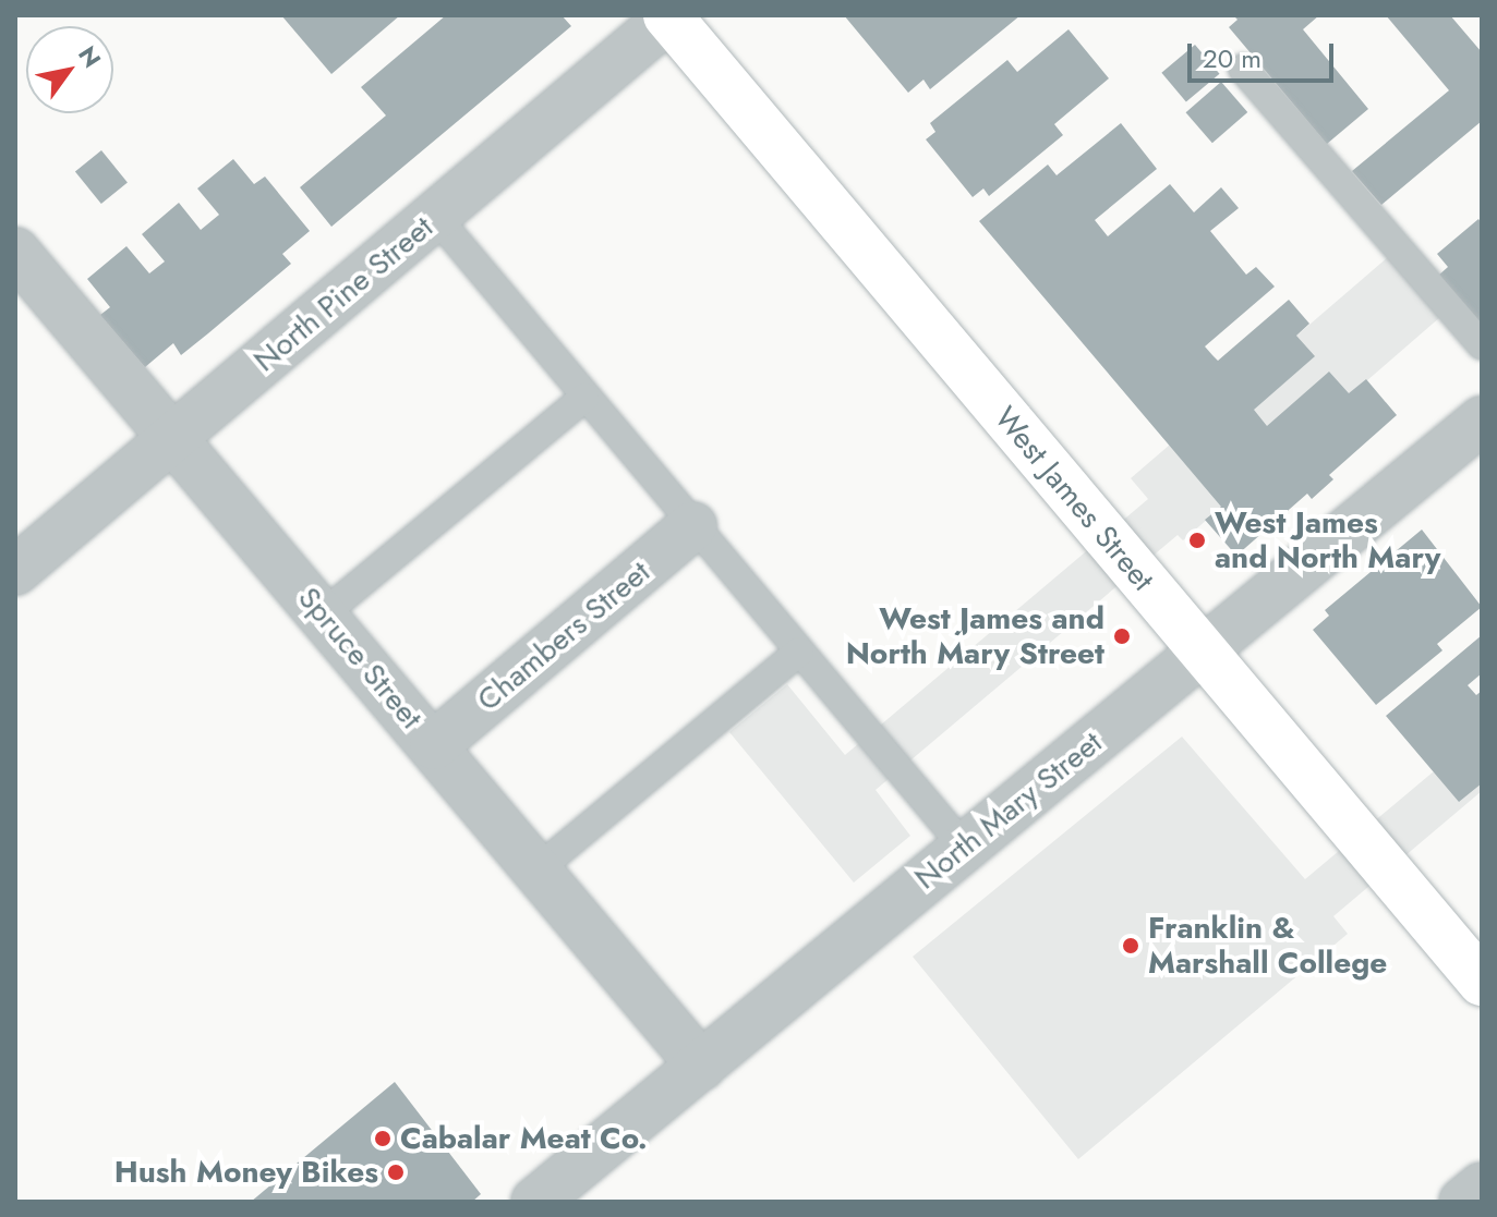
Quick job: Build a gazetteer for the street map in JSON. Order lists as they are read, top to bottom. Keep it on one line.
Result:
{"streets":{"street":["North Pine Street","West James Street","Chambers Street","Spruce Street","North Mary Street"]},"crossings":[["North Pine Street","West James Street"],["North Pine Street","Spruce Street"],["West James Street","North Mary Street"],["Chambers Street","Spruce Street"],["Spruce Street","North Mary Street"]],"places":["West James and North Mary","West James and North Mary Street","Franklin & Marshall College","Cabalar Meat Co.","Hush Money Bikes"],"scale_bar":"20 m","north":"top right"}
